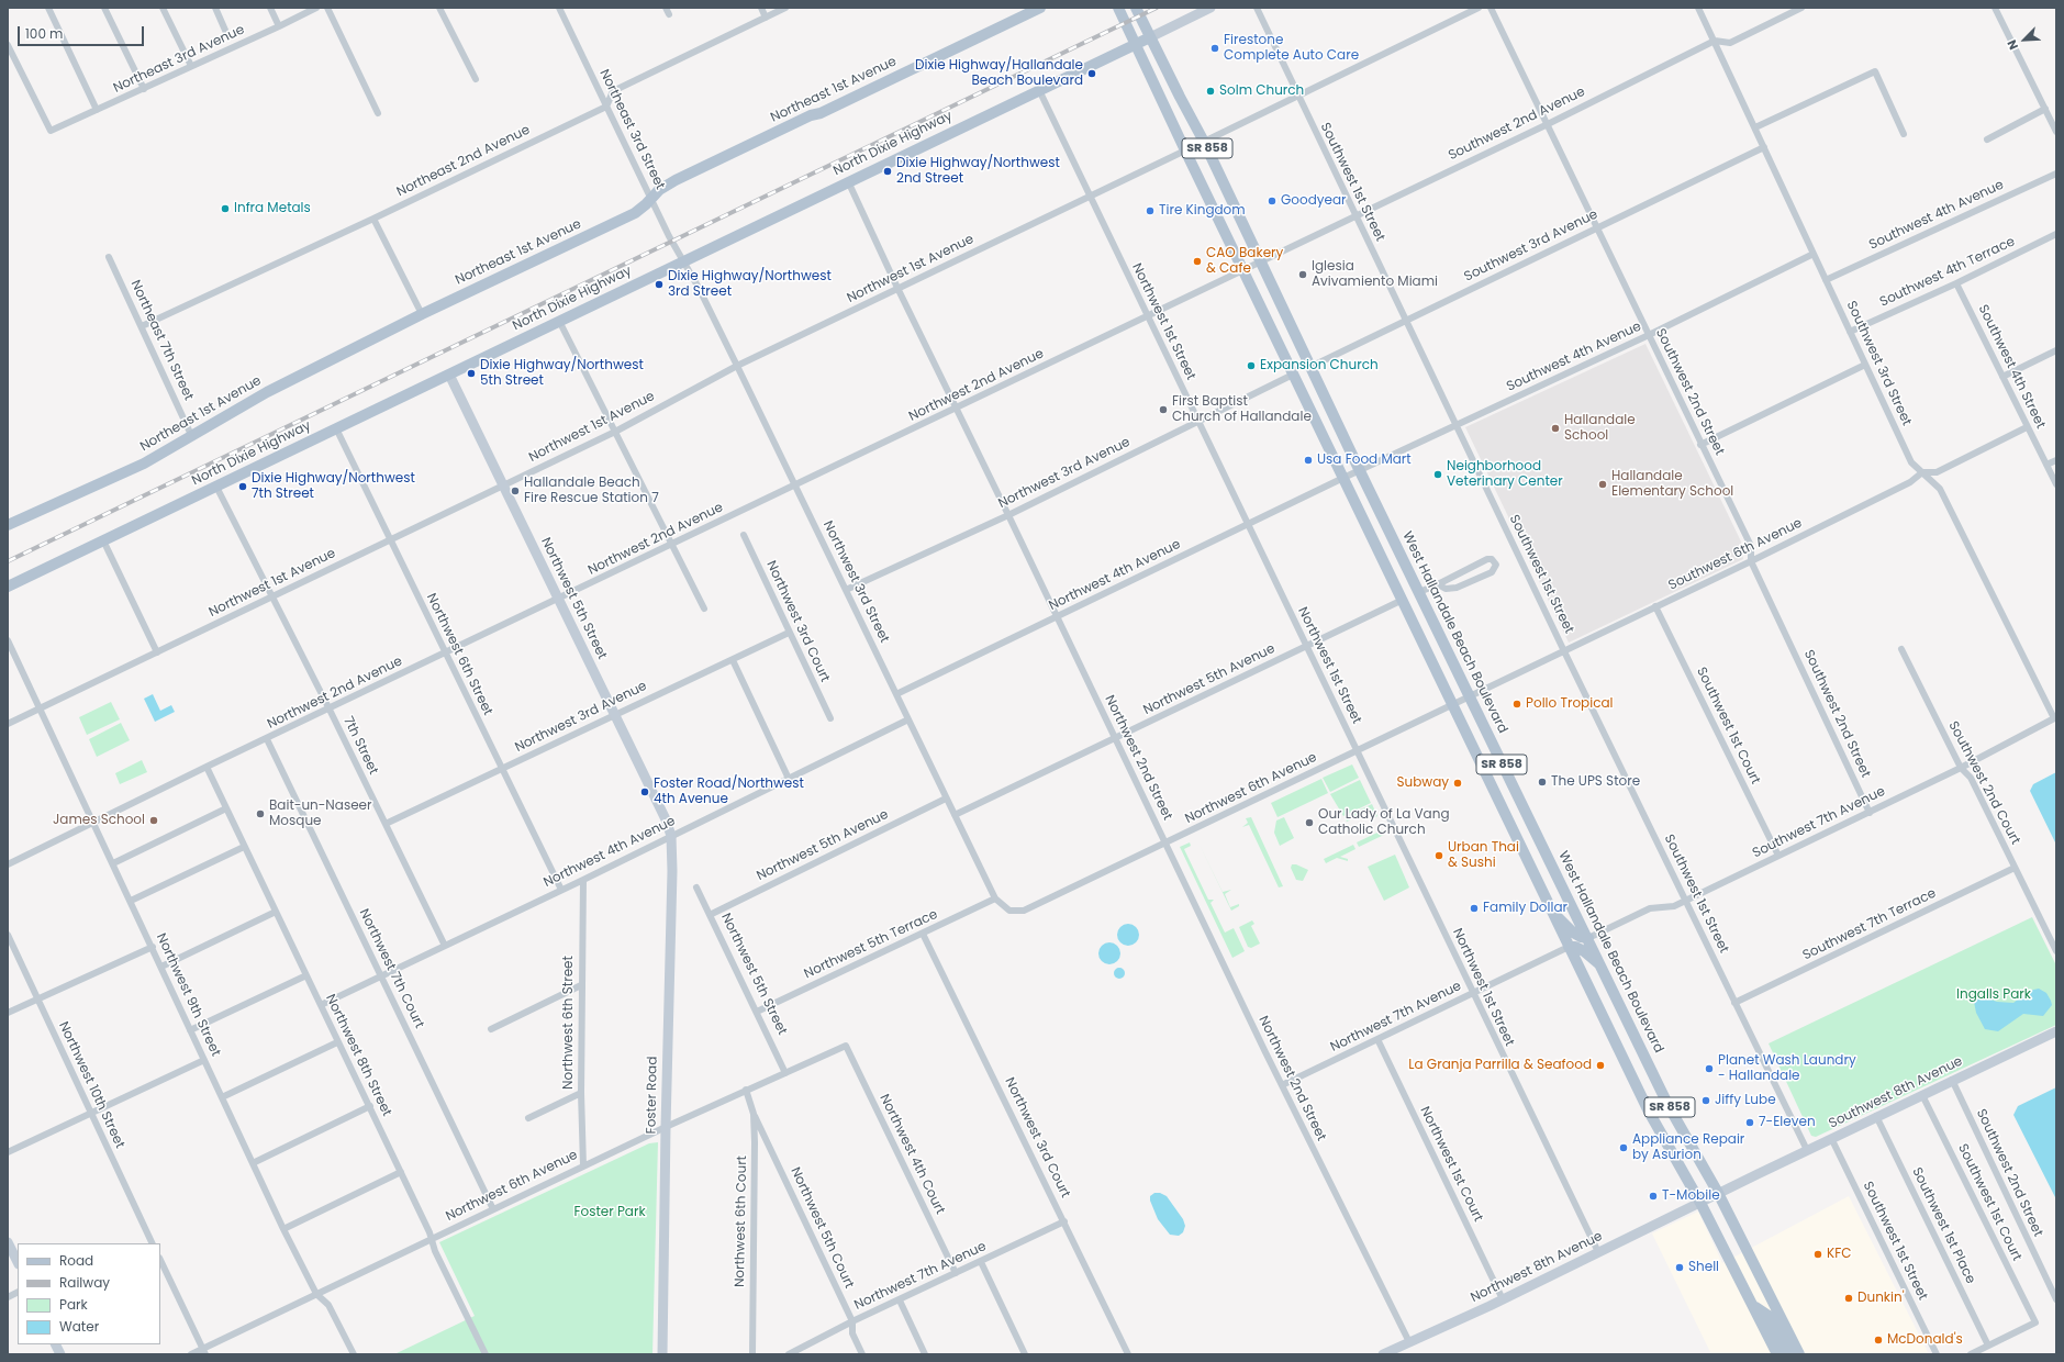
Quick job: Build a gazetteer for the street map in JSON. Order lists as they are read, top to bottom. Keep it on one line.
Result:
{"streets":{"main road":["Northeast 1st Avenue","North Dixie Highway","SR 858","West Hallandale Beach Boulevard"],"street":["Northeast 3rd Avenue","Southwest 2nd Avenue","Northeast 3rd Street","Northeast 2nd Avenue","Southwest 1st Street","Southwest 4th Avenue","Southwest 3rd Avenue","Northwest 1st Avenue","Southwest 4th Terrace","Northwest 1st Street","Northeast 7th Street","Southwest 3rd Street","Southwest 4th Street","Northwest 2nd Avenue","Southwest 2nd Street","Northwest 3rd Avenue","Southwest 6th Avenue","Northwest 4th Avenue","Northwest 3rd Street","Northwest 5th Street","Northwest 3rd Court","Northwest 6th Street","Northwest 5th Avenue","Southwest 1st Court","7th Street","Northwest 2nd Street","Southwest 2nd Court","Northwest 6th Avenue","Southwest 7th Avenue","Southwest 7th Terrace","Northwest 5th Terrace","Northwest 7th Court","Northwest 9th Street","Northwest 7th Avenue","Northwest 8th Street","Northwest 10th Street","Southwest 8th Avenue","Foster Road","Northwest 4th Court","Northwest 1st Court","Northwest 6th Court","Southwest 1st Place","Northwest 5th Court","Northwest 8th Avenue"]},"crossings":[["Northeast 1st Avenue","Northeast 3rd Street"],["Northeast 1st Avenue","Northeast 7th Street"],["Southwest 2nd Avenue","SR 858"],["Southwest 2nd Avenue","Southwest 1st Street"],["Southwest 2nd Avenue","Southwest 3rd Street"],["Southwest 2nd Avenue","Northwest 2nd Avenue"],["Southwest 2nd Avenue","Southwest 2nd Street"],["Southwest 2nd Avenue","West Hallandale Beach Boulevard"],["Northeast 3rd Street","North Dixie Highway"],["Northeast 3rd Street","Northeast 2nd Avenue"],["Northeast 3rd Street","Northwest 3rd Street"],["North Dixie Highway","SR 858"],["North Dixie Highway","Northwest 1st Street"],["North Dixie Highway","Northwest 3rd Street"],["North Dixie Highway","Northwest 5th Street"],["North Dixie Highway","West Hallandale Beach Boulevard"],["North Dixie Highway","Northwest 6th Street"],["North Dixie Highway","7th Street"],["North Dixie Highway","Northwest 2nd Street"],["SR 858","Southwest 4th Avenue"],["SR 858","Northwest 1st Avenue"],["SR 858","Northwest 2nd Avenue"],["SR 858","Northwest 3rd Avenue"],["SR 858","Southwest 6th Avenue"],["SR 858","Northwest 4th Avenue"],["SR 858","West Hallandale Beach Boulevard"],["SR 858","Northwest 5th Avenue"],["SR 858","Northwest 6th Avenue"],["SR 858","Northwest 7th Avenue"],["SR 858","Southwest 8th Avenue"],["SR 858","Northwest 8th Avenue"],["Northeast 2nd Avenue","Northeast 7th Street"],["Southwest 1st Street","Southwest 4th Avenue"],["Southwest 1st Street","Southwest 3rd Avenue"],["Southwest 1st Street","Southwest 6th Avenue"],["Southwest 1st Street","Southwest 7th Avenue"],["Southwest 1st Street","Southwest 7th Terrace"],["Southwest 1st Street","Southwest 8th Avenue"],["Southwest 4th Avenue","Southwest 3rd Street"],["Southwest 4th Avenue","Southwest 2nd Street"],["Southwest 4th Avenue","Northwest 4th Avenue"],["Southwest 4th Avenue","West Hallandale Beach Boulevard"],["Southwest 3rd Avenue","Southwest 3rd Street"],["Southwest 3rd Avenue","Southwest 2nd Street"],["Southwest 3rd Avenue","West Hallandale Beach Boulevard"],["Northwest 1st Avenue","Northwest 1st Street"],["Northwest 1st Avenue","Northwest 3rd Street"],["Northwest 1st Avenue","Northwest 5th Street"],["Northwest 1st Avenue","Northwest 6th Street"],["Northwest 1st Avenue","7th Street"],["Northwest 1st Avenue","Northwest 2nd Street"],["Northwest 1st Avenue","Northwest 9th Street"],["Southwest 4th Terrace","Southwest 3rd Street"],["Southwest 4th Terrace","Southwest 4th Street"],["Northwest 1st Street","Northwest 2nd Avenue"],["Northwest 1st Street","Northwest 3rd Avenue"],["Northwest 1st Street","Northwest 4th Avenue"],["Northwest 1st Street","Northwest 5th Avenue"],["Northwest 1st Street","Northwest 6th Avenue"],["Northwest 1st Street","Northwest 7th Avenue"],["Northwest 1st Street","Northwest 8th Avenue"],["Southwest 3rd Street","Southwest 6th Avenue"],["Southwest 3rd Street","Southwest 7th Avenue"],["Southwest 4th Street","Southwest 6th Avenue"],["Northwest 2nd Avenue","Northwest 3rd Street"],["Northwest 2nd Avenue","Northwest 5th Street"],["Northwest 2nd Avenue","Northwest 6th Street"],["Northwest 2nd Avenue","7th Street"],["Northwest 2nd Avenue","Northwest 2nd Street"],["Northwest 2nd Avenue","Northwest 7th Court"],["Northwest 2nd Avenue","Northwest 9th Street"],["Northwest 2nd Avenue","Northwest 8th Street"],["Southwest 2nd Street","Southwest 6th Avenue"],["Southwest 2nd Street","Southwest 7th Avenue"],["Southwest 2nd Street","Southwest 8th Avenue"],["Northwest 3rd Avenue","Northwest 3rd Street"],["Northwest 3rd Avenue","Northwest 5th Street"],["Northwest 3rd Avenue","Northwest 3rd Court"],["Northwest 3rd Avenue","Northwest 6th Street"],["Northwest 3rd Avenue","7th Street"],["Northwest 3rd Avenue","Northwest 2nd Street"],["Southwest 6th Avenue","West Hallandale Beach Boulevard"],["Southwest 6th Avenue","Southwest 1st Court"],["Southwest 6th Avenue","Northwest 6th Avenue"],["Northwest 4th Avenue","Northwest 3rd Street"],["Northwest 4th Avenue","Northwest 5th Street"],["Northwest 4th Avenue","Northwest 6th Street"],["Northwest 4th Avenue","7th Street"],["Northwest 4th Avenue","Northwest 2nd Street"],["Northwest 4th Avenue","Northwest 7th Court"],["Northwest 4th Avenue","Northwest 8th Street"],["Northwest 4th Avenue","Foster Road"],["Northwest 3rd Street","Northwest 5th Avenue"],["Northwest 3rd Street","Northwest 6th Avenue"],["Northwest 3rd Street","Northwest 5th Terrace"],["Northwest 5th Street","Northwest 5th Avenue"],["Northwest 5th Street","Northwest 6th Avenue"],["Northwest 5th Street","Northwest 5th Terrace"],["Northwest 5th Street","Foster Road"],["Northwest 3rd Court","Northwest 5th Terrace"],["Northwest 3rd Court","Northwest 7th Avenue"],["West Hallandale Beach Boulevard","Southwest 7th Avenue"],["West Hallandale Beach Boulevard","Southwest 8th Avenue"],["Northwest 6th Street","Northwest 6th Avenue"],["Northwest 5th Avenue","Northwest 2nd Street"],["Southwest 1st Court","Southwest 7th Avenue"],["Southwest 1st Court","Southwest 8th Avenue"],["Southwest 1st Court","Southwest 1st Place"],["Northwest 2nd Street","Northwest 6th Avenue"],["Northwest 2nd Street","Northwest 7th Avenue"],["Northwest 2nd Street","Northwest 8th Avenue"],["Southwest 2nd Court","Southwest 7th Avenue"],["Southwest 2nd Court","Southwest 7th Terrace"],["Northwest 6th Avenue","Northwest 7th Court"],["Northwest 6th Avenue","Northwest 9th Street"],["Northwest 6th Avenue","Northwest 8th Street"],["Northwest 6th Avenue","Foster Road"],["Northwest 6th Avenue","Northwest 4th Court"],["Northwest 6th Avenue","Northwest 6th Court"],["Northwest 7th Avenue","Northwest 4th Court"],["Northwest 7th Avenue","Northwest 1st Court"],["Northwest 7th Avenue","Northwest 5th Court"],["Southwest 8th Avenue","Southwest 1st Place"],["Southwest 8th Avenue","Northwest 8th Avenue"],["Northwest 1st Court","Northwest 8th Avenue"],["Northwest 6th Court","Northwest 5th Court"]],"parks":["Ingalls Park","Foster Park"],"places":["Firestone Complete Auto Care","Dixie Highway/Hallandale Beach Boulevard","Solm Church","Dixie Highway/Northwest 2nd Street","Goodyear","Infra Metals","Tire Kingdom","CAO Bakery & Cafe","Iglesia Avivamiento Miami","Dixie Highway/Northwest 3rd Street","Expansion Church","Dixie Highway/Northwest 5th Street","First Baptist Church of Hallandale","Hallandale School","Usa Food Mart","Neighborhood Veterinary Center","Hallandale Elementary School","Dixie Highway/Northwest 7th Street","Hallandale Beach Fire Rescue Station 7","Pollo Tropical","The UPS Store","Subway","Foster Road/Northwest 4th Avenue","Bait-un-Naseer Mosque","James School","Our Lady of La Vang Catholic Church","Urban Thai & Sushi","Family Dollar","La Granja Parrilla & Seafood","Planet Wash Laundry - Hallandale","Jiffy Lube","7-Eleven","Appliance Repair by Asurion","T-Mobile","KFC","Shell","Dunkin'","McDonald's"],"legend":["Road","Railway","Park","Water"],"scale_bar":"100 m","north":"bottom left"}
